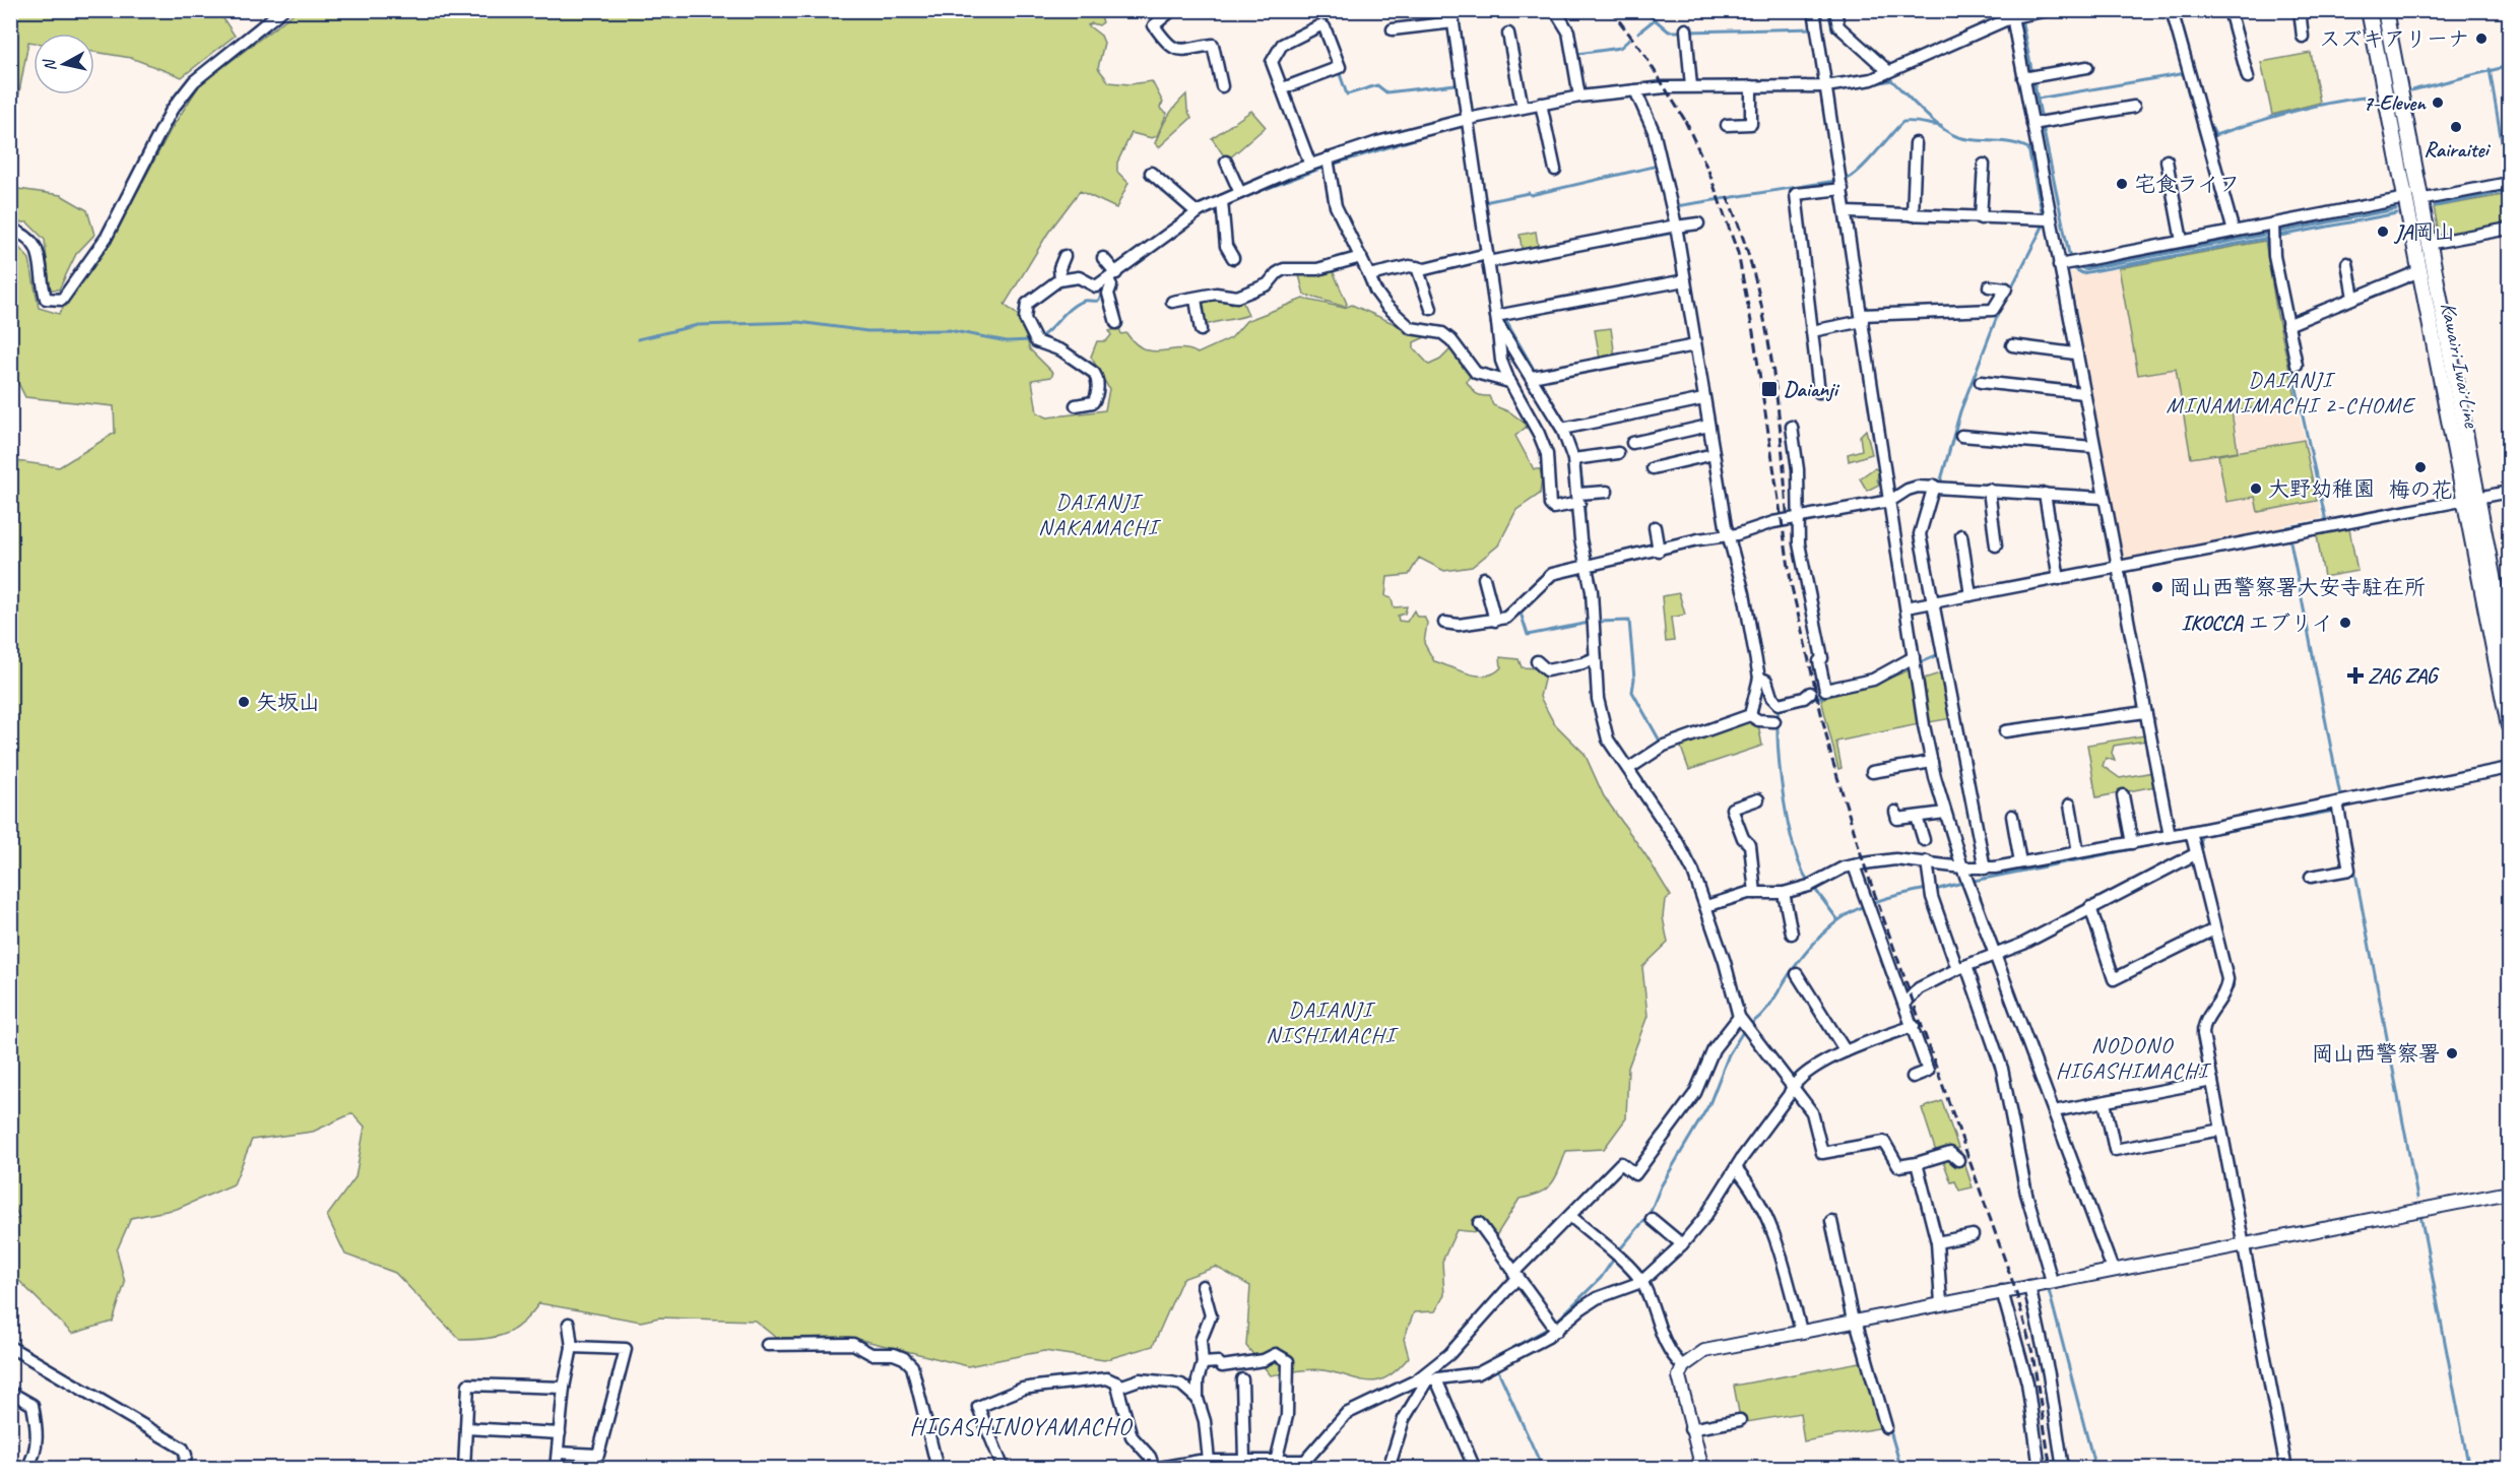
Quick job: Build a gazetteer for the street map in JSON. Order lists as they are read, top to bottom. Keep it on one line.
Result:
{"streets":{"main road":["Kawairi Iwai Line"]},"districts":["DAIANJI MINAMIMACHI 2-CHOME","DAIANJI NAKAMACHI","DAIANJI NISHIMACHI","NODONO HIGASHIMACHI","HIGASHINOYAMACHO"],"places":{"other":["スズキアリーナ","7-Eleven","Rairaitei","宅食ライフ","JA岡山","梅の花","大野幼稚園","岡山西警察署大安寺駐在所","IKOCCA エブリイ","矢坂山","岡山西警察署"],"transit":["Daianji"],"health":["ZAG ZAG"]},"north":"left"}
